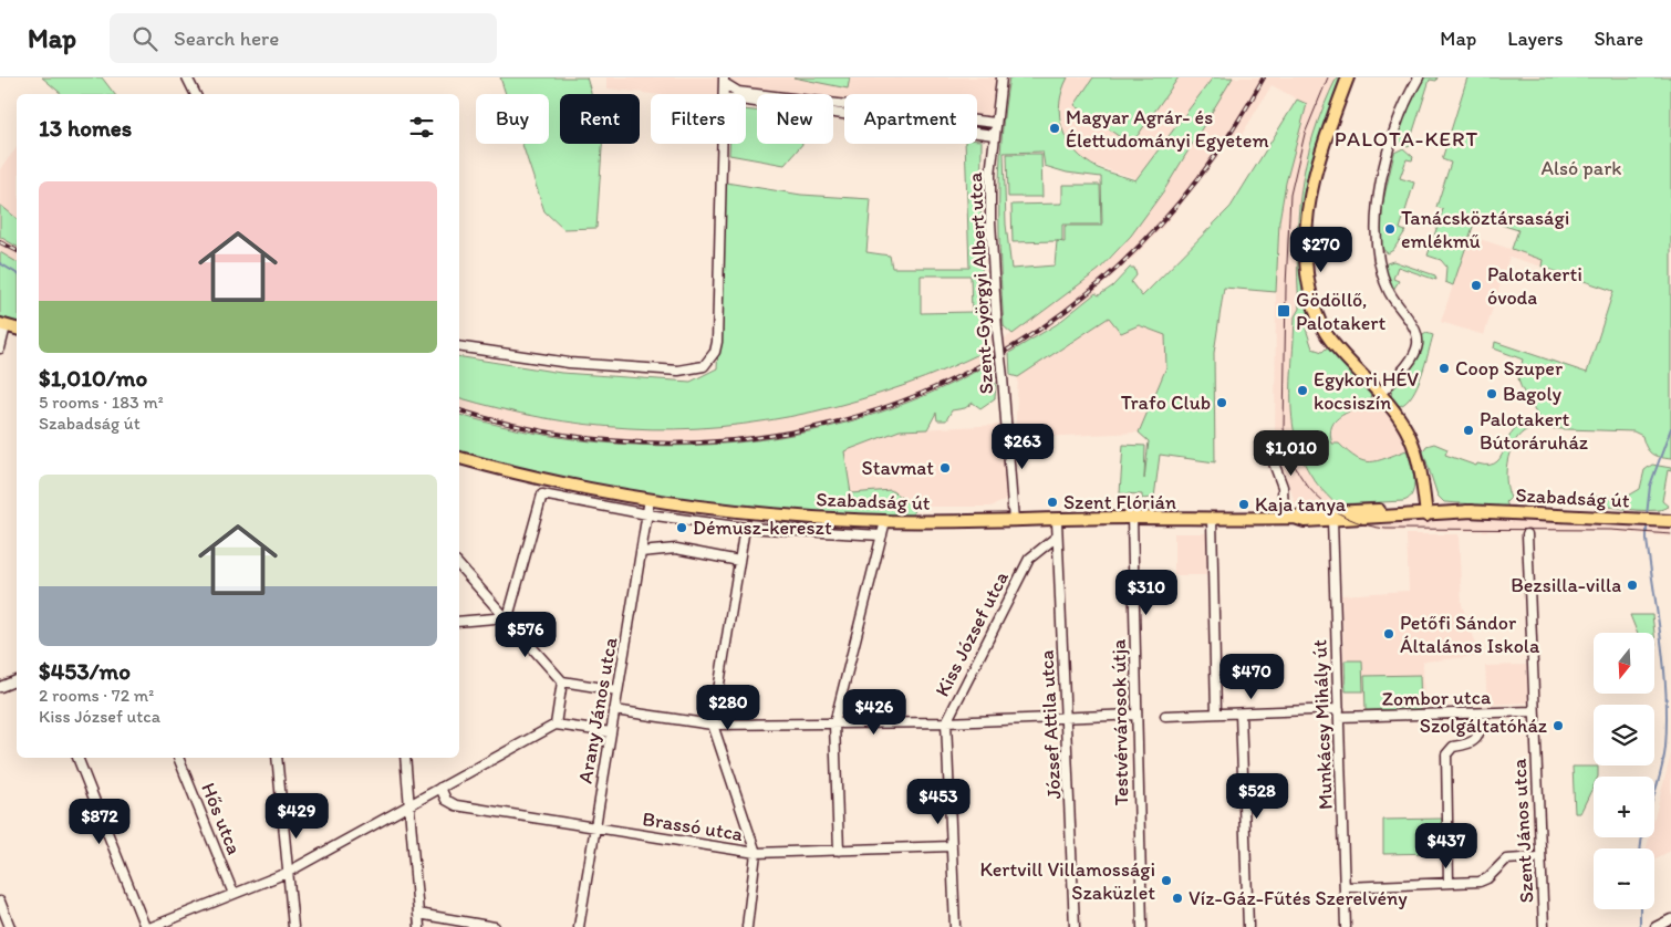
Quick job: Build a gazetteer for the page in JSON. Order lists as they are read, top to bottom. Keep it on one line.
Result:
{"streets":{"main road":["Szabadság út"],"street":["Szent-Györgyi Albert utca","Kiss József utca","Zombor utca","Arany János utca","Testvérvárosok útja","József Attila utca","Munkácsy Mihály út","Hős utca","Brassó utca","Szent János utca"]},"crossings":[["Szent-Györgyi Albert utca","Szabadság út"],["Szabadság út","Arany János utca"],["Szabadság út","Testvérvárosok útja"],["Szabadság út","József Attila utca"],["Szabadság út","Munkácsy Mihály út"],["Kiss József utca","József Attila utca"],["Kiss József utca","Brassó utca"],["Zombor utca","Munkácsy Mihály út"],["Zombor utca","Szent János utca"],["Arany János utca","Brassó utca"]],"districts":["PALOTA-KERT"],"parks":["Alsó park"],"places":{"other":["Magyar Agrár- és Élettudományi Egyetem","Tanácsköztársasági emlékmű","Palotakerti óvoda","Coop Szuper","Egykori HÉV kocsiszín","Bagoly","Trafo Club","Palotakert Bútoráruház","Stavmat","Szent Flórián","Kaja tanya","Démusz-kereszt","Bezsilla-villa","Petőfi Sándor Általános Iskola","Szolgáltatóház","Kertvill Villamossági Szaküzlet","Víz-Gáz-Fűtés Szerelvény"],"transit":["Gödöllő, Palotakert"]},"north":"bottom","page":{"header":"Map","search":"Search here","nav":["Map","Layers","Share"],"chip":["Buy","Rent","Filters","New","Apartment"],"heading":"13 homes","list":[{"name":"$1,010/mo","note":"5 rooms · 183 m² · Szabadság út"},{"name":"$453/mo","note":"2 rooms · 72 m² · Kiss József utca"}],"price":["$270","$263","$1,010","$310","$576","$470","$280","$426","$528","$453","$429","$872","$437"],"map_buttons":["+","−"]}}
